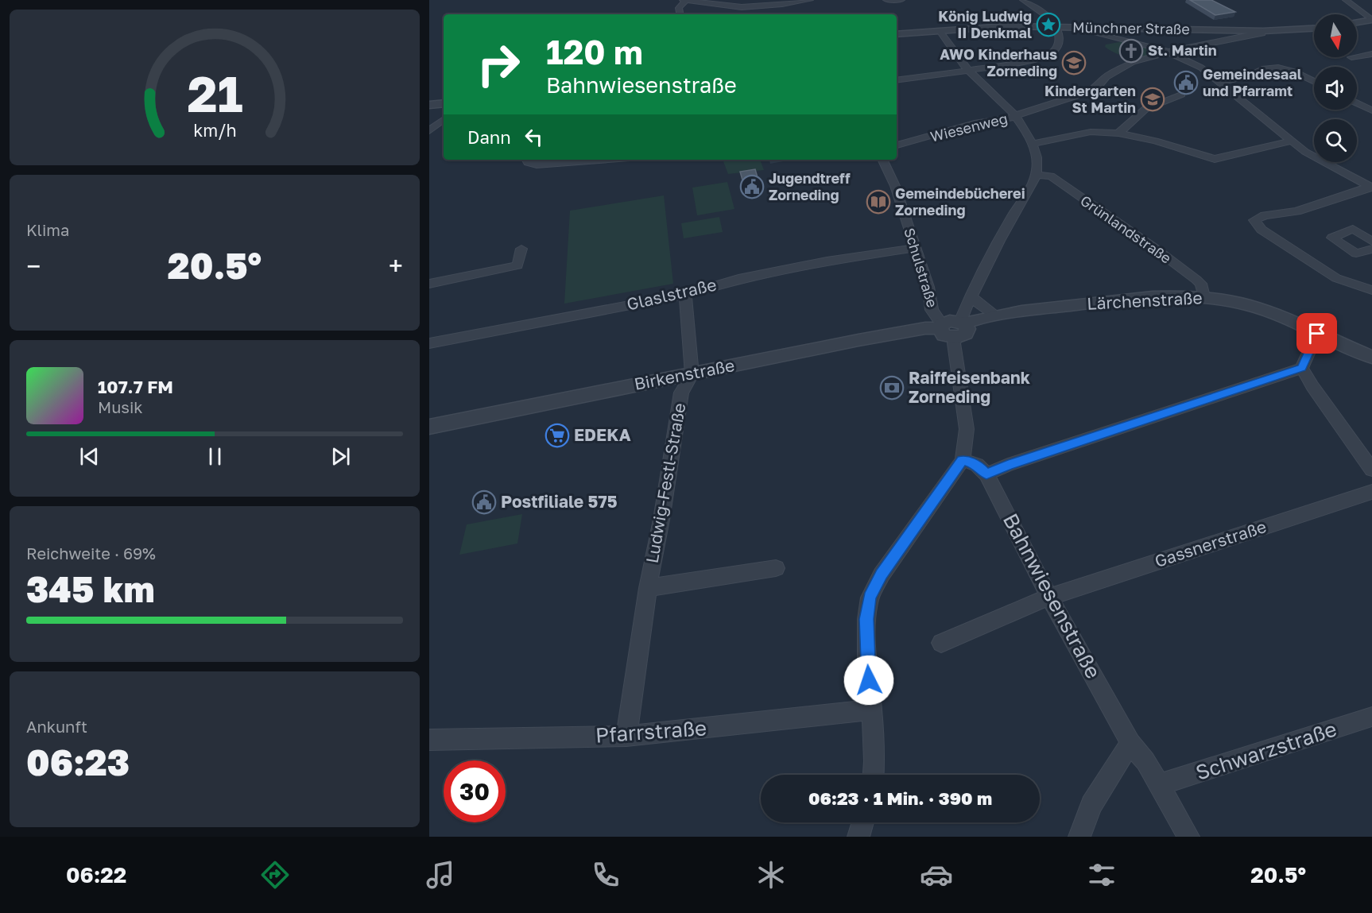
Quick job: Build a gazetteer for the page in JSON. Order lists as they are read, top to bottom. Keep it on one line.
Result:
{"streets":{"street":["Münchner Straße","Wiesenweg","Grünlandstraße","Schulstraße","Glaslstraße","Lärchenstraße","Birkenstraße","Ludwig-Festl-Straße","Gassnerstraße","Bahnwiesenstraße","Pfarrstraße","Schwarzstraße"]},"crossings":[["Münchner Straße","Wiesenweg"],["Grünlandstraße","Lärchenstraße"],["Schulstraße","Glaslstraße"],["Schulstraße","Birkenstraße"],["Lärchenstraße","Birkenstraße"],["Birkenstraße","Ludwig-Festl-Straße"],["Ludwig-Festl-Straße","Pfarrstraße"],["Gassnerstraße","Bahnwiesenstraße"],["Bahnwiesenstraße","Schwarzstraße"]],"places":{"place":["König Ludwig II Denkmal"],"church":["St. Martin"],"school or university":["AWO Kinderhaus Zorneding","Kindergarten St Martin"],"public building":["Gemeindesaal und Pfarramt","Jugendtreff Zorneding","Postfiliale 575"],"library":["Gemeindebücherei Zorneding"],"bank":["Raiffeisenbank Zorneding"],"supermarket":["EDEKA"]},"north":"bottom","page":{"turn":["120 m","Bahnwiesenstraße"],"then":"Dann","tile":["Klima",["Reichweite · 69%","345 km"],["Ankunft","06:23"]],"heat":["−","20.5°","+"],"song":["107.7 FM","Musik"],"limit":"30","trip":"06:23 · 1 Min. · 390 m","tabs":["06:22","20.5°"],"gauge":["21","km/h"]}}
